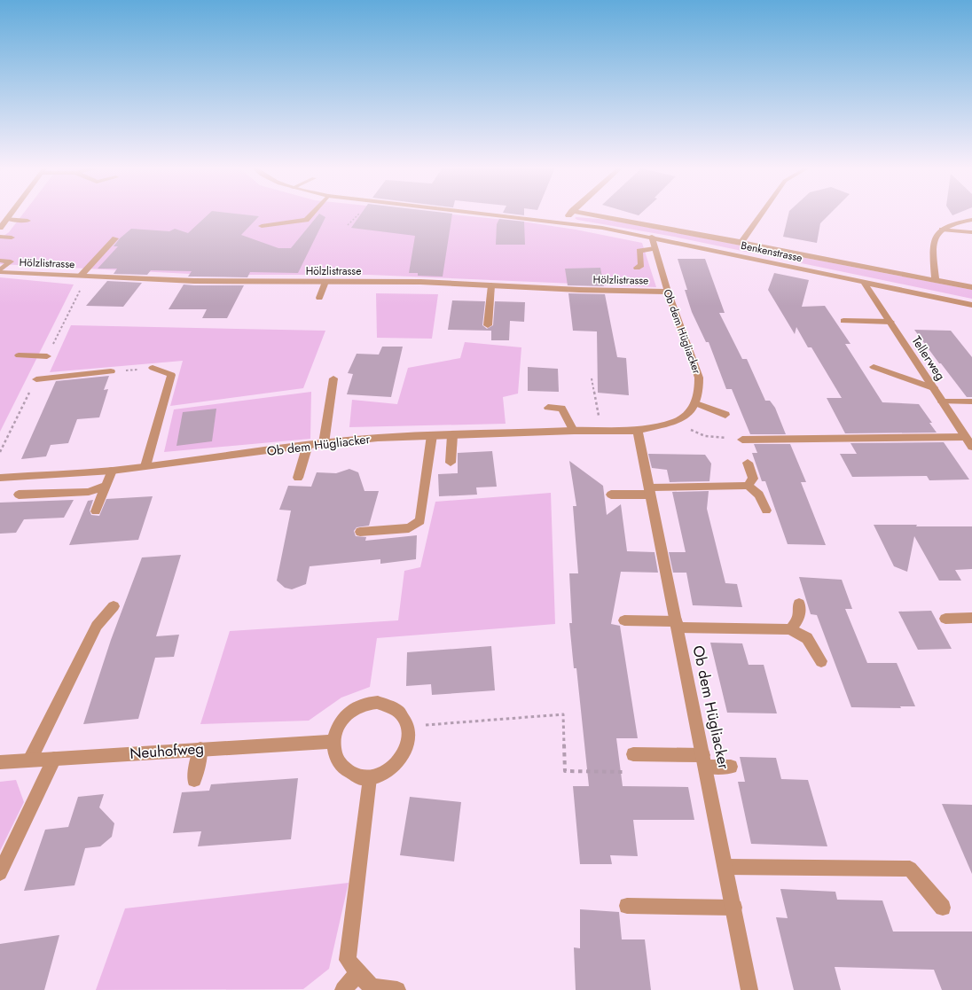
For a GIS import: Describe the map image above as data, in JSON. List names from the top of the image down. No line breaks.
{"streets":{"street":["Benkenstrasse","Hölzlistrasse","Ob dem Hügliacker","Tellerweg","Neuhofweg"]},"crossings":[["Benkenstrasse","Ob dem Hügliacker"],["Benkenstrasse","Tellerweg"],["Hölzlistrasse","Ob dem Hügliacker"]]}
